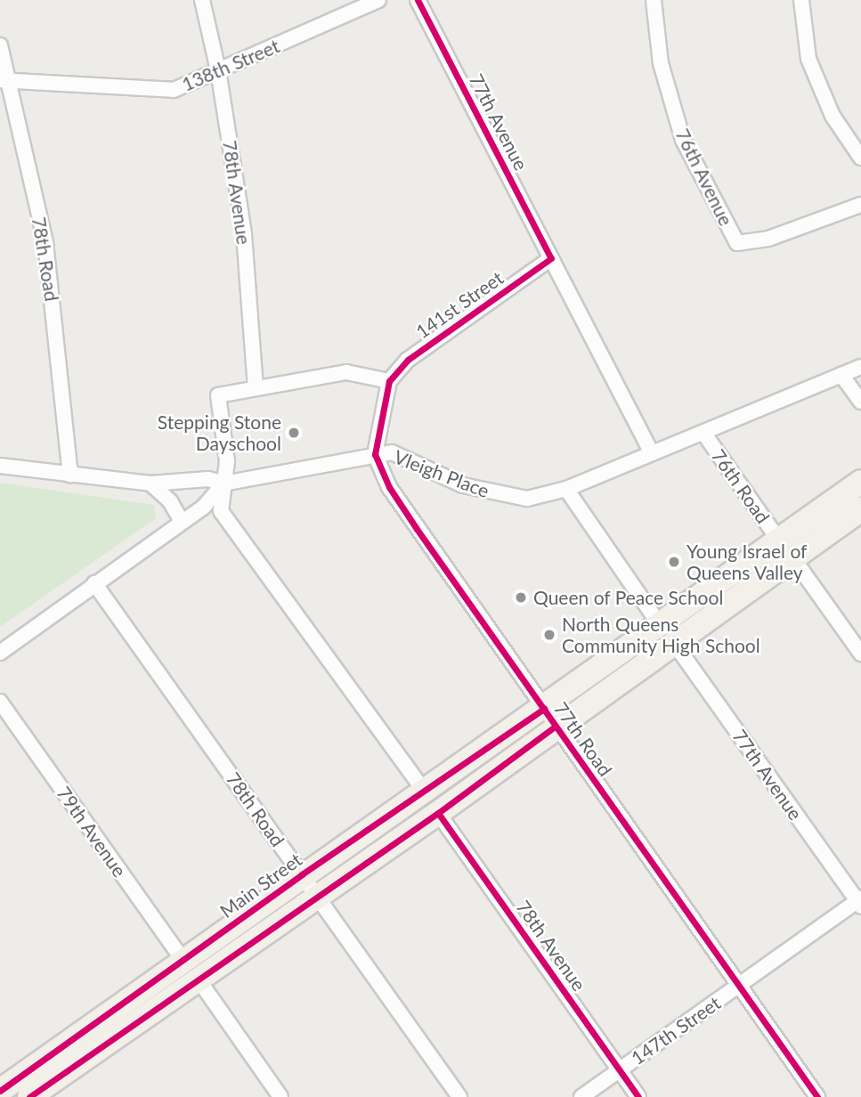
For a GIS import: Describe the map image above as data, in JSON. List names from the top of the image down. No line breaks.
{"streets":{"main road":["Main Street"],"street":["138th Street","77th Avenue","76th Avenue","78th Avenue","78th Road","141st Street","Vleigh Place","76th Road","77th Road","79th Avenue","147th Street"]},"crossings":[["138th Street","78th Avenue"],["138th Street","78th Road"],["77th Avenue","141st Street"],["77th Avenue","Vleigh Place"],["77th Avenue","Main Street"],["77th Avenue","147th Street"],["78th Avenue","Main Street"],["78th Avenue","147th Street"],["78th Road","Vleigh Place"],["78th Road","Main Street"],["Vleigh Place","76th Road"],["Vleigh Place","77th Road"],["76th Road","Main Street"],["77th Road","Main Street"],["77th Road","147th Street"],["79th Avenue","Main Street"]],"places":["Stepping Stone Dayschool","Young Israel of Queens Valley","Queen of Peace School","North Queens Community High School"]}
